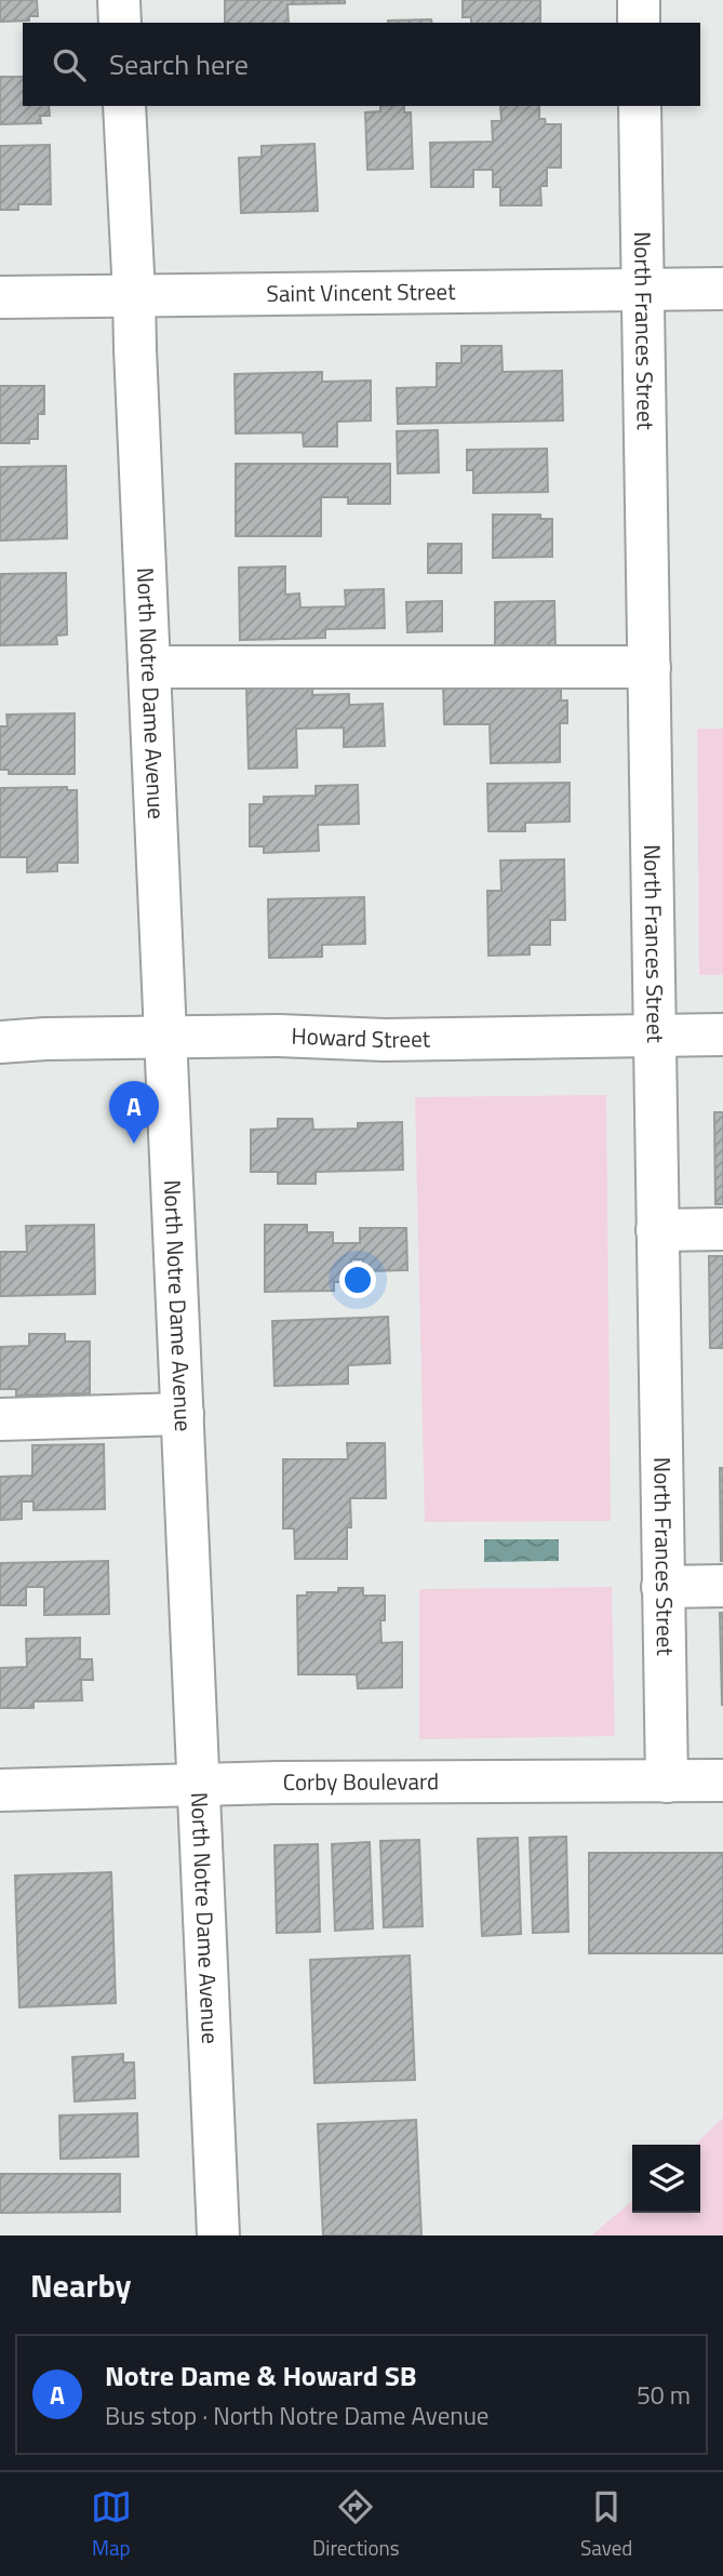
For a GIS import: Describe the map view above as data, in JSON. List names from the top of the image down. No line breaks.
{"streets":{"street":["Saint Vincent Street","North Frances Street","North Notre Dame Avenue","Howard Street","Corby Boulevard"]},"crossings":[["Saint Vincent Street","North Frances Street"],["Saint Vincent Street","North Notre Dame Avenue"],["North Frances Street","Howard Street"],["North Frances Street","Corby Boulevard"],["North Notre Dame Avenue","Howard Street"],["North Notre Dame Avenue","Corby Boulevard"]],"page":{"search":"Search here","pins":"A","heading":"Nearby","list":[{"mark":"A","name":"Notre Dame & Howard SB","note":"Bus stop · North Notre Dame Avenue","value":"50 m"}],"nav":["Map","Directions","Saved"]}}
